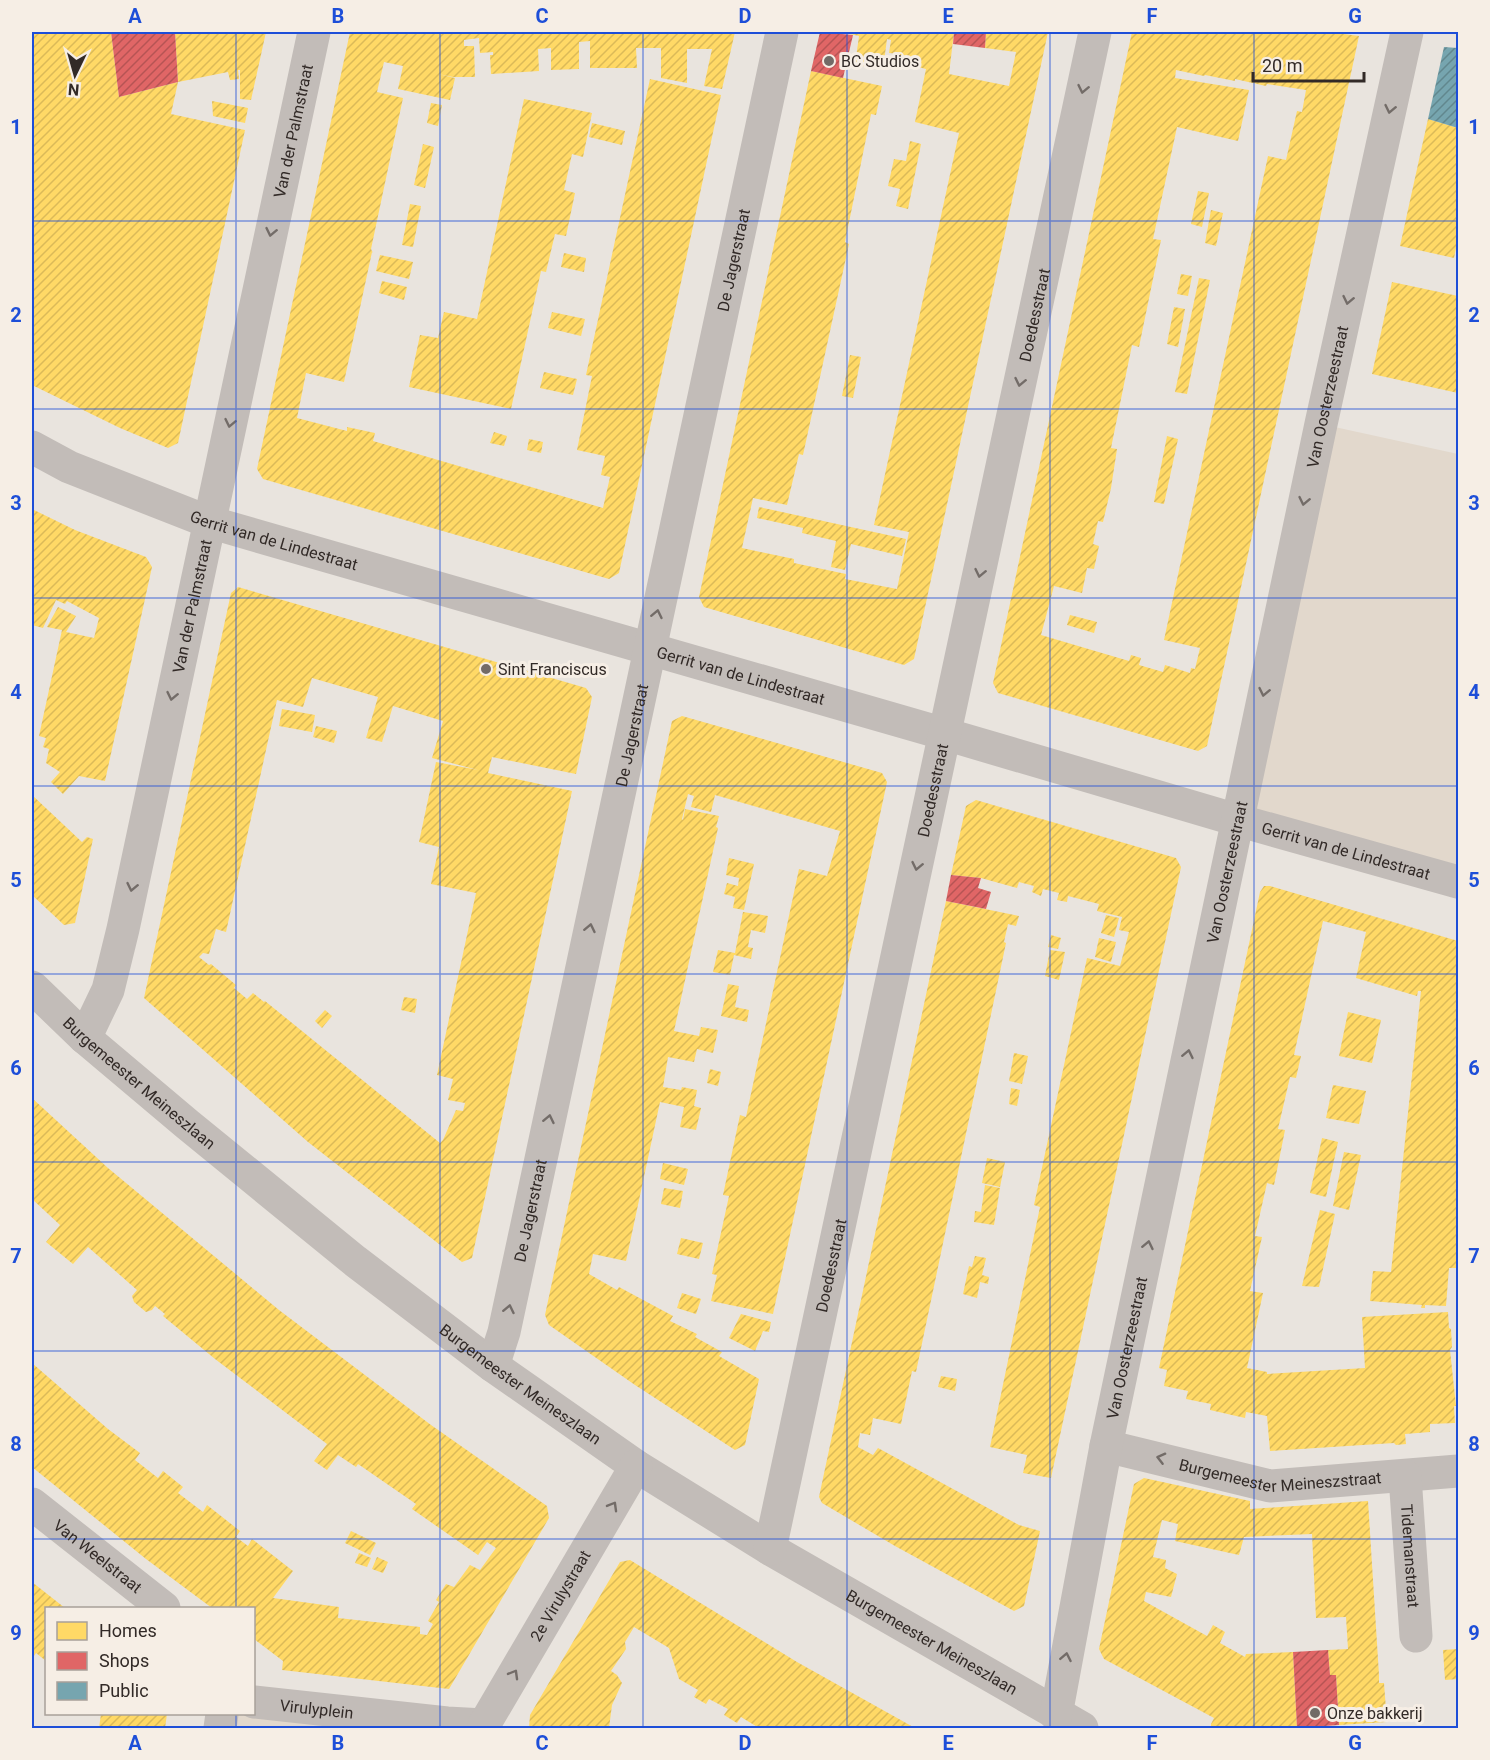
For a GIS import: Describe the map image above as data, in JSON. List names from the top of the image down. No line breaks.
{"streets":{"street":["Van der Palmstraat","De Jagerstraat","Doedesstraat","Van Oosterzeestraat","Gerrit van de Lindestraat","Burgemeester Meineszlaan","Burgemeester Meineszstraat","Tidemanstraat","Van Weelstraat","2e Virulystraat","Virulyplein"]},"crossings":[["Van der Palmstraat","Gerrit van de Lindestraat"],["Van der Palmstraat","Burgemeester Meineszlaan"],["De Jagerstraat","Gerrit van de Lindestraat"],["De Jagerstraat","Burgemeester Meineszlaan"],["Doedesstraat","Gerrit van de Lindestraat"],["Doedesstraat","Burgemeester Meineszlaan"],["Van Oosterzeestraat","Gerrit van de Lindestraat"],["Van Oosterzeestraat","Burgemeester Meineszlaan"],["Van Oosterzeestraat","Burgemeester Meineszstraat"],["Burgemeester Meineszlaan","2e Virulystraat"],["Burgemeester Meineszstraat","Tidemanstraat"],["2e Virulystraat","Virulyplein"]],"one_way":["Van der Palmstraat","De Jagerstraat","Doedesstraat","Burgemeester Meineszstraat","2e Virulystraat"],"places":["BC Studios","Sint Franciscus","Onze bakkerij"],"legend":["Homes","Shops","Public"],"scale_bar":"20 m","north":"bottom","grid":{"columns":["A","B","C","D","E","F","G"],"rows":["1","2","3","4","5","6","7","8","9"]}}
